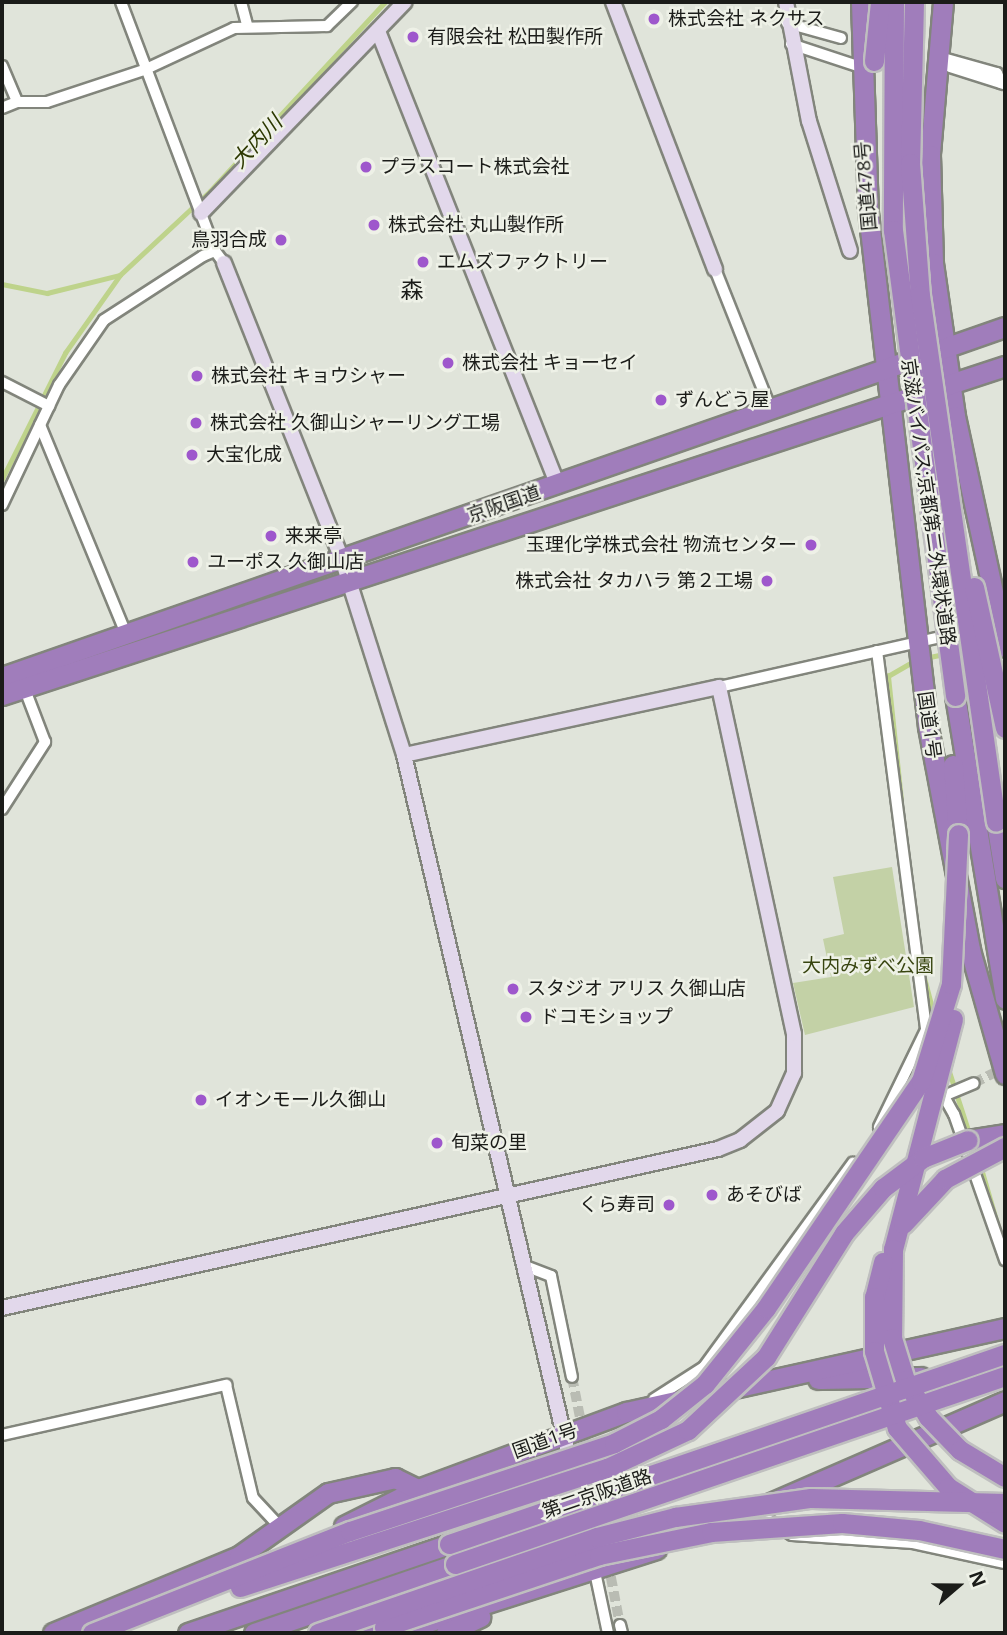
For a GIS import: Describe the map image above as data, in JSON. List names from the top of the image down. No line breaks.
{"streets":{"highway":["国道478号","京滋バイパス;京都第二外環状道路","京阪国道","国道1号","第二京阪道路"]},"crossings":[["国道478号","京阪国道"],["国道478号","国道1号"],["京滋バイパス;京都第二外環状道路","京阪国道"],["京阪国道","国道1号"]],"districts":["森"],"water":["大内川"],"parks":["大内みずべ公園"],"places":["株式会社 ネクサス","有限会社 松田製作所","プラスコート株式会社","株式会社 丸山製作所","鳥羽合成","エムズファクトリー","株式会社 キョーセイ","株式会社 キョウシャー","ずんどう屋","株式会社 久御山シャーリング工場","大宝化成","来来亭","玉理化学株式会社 物流センター","ユーポス 久御山店","株式会社 タカハラ 第２工場","スタジオ アリス 久御山店","ドコモショップ","イオンモール久御山","旬菜の里","あそびば","くら寿司"],"north":"right"}
